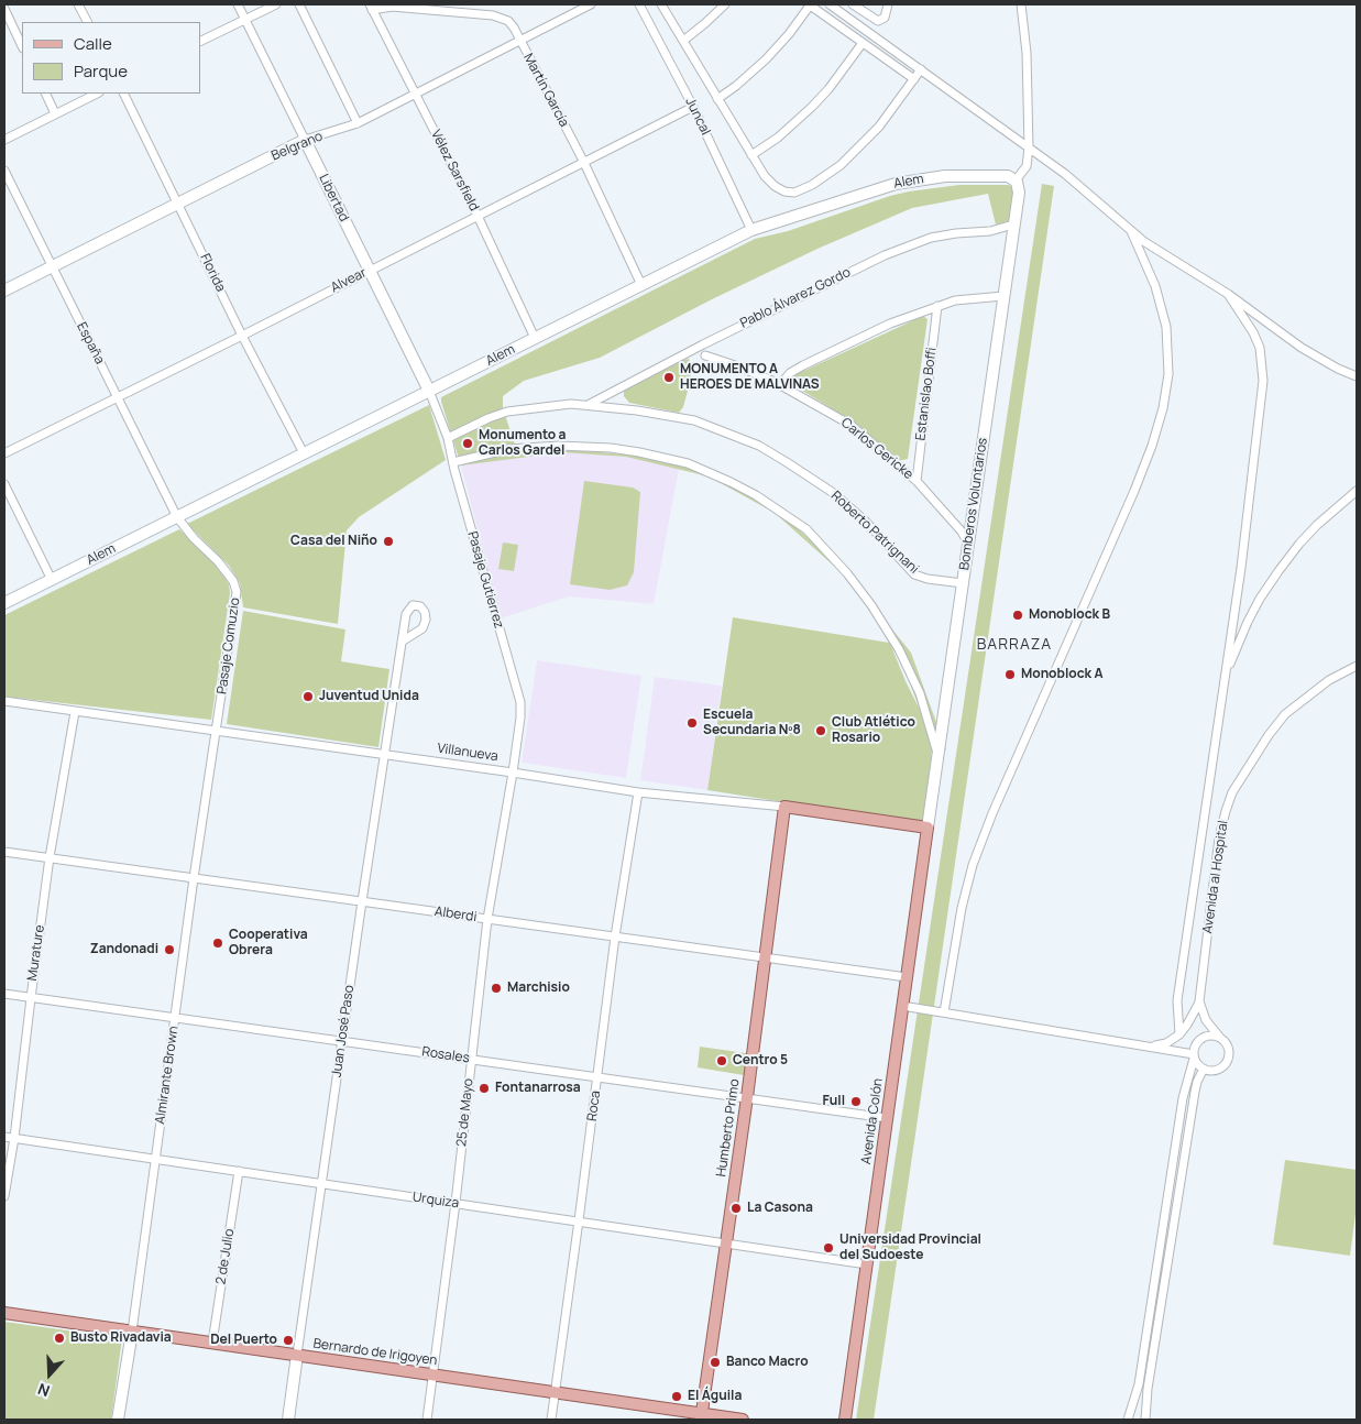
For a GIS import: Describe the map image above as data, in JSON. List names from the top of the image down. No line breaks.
{"streets":{"main road":["Belgrano","Alem","Libertad","Bomberos Voluntarios","Villanueva","Juan José Paso","Almirante Brown","Avenida Colón","Humberto Primo","Bernardo de Irigoyen"],"street":["Martín García","Juncal","Vélez Sarsfield","Florida","Alvear","Pablo Álvarez Gordo","España","Estanislao Boffi","Carlos Gericke","Roberto Patrignani","Pasaje Gutierrez","Pasaje Comuzio","Avenida al Hospital","Alberdi","Murature","Rosales","Roca","25 de Mayo","Urquiza","2 de Julio"]},"crossings":[["Martín García","Belgrano"],["Martín García","Vélez Sarsfield"],["Martín García","Alem"],["Martín García","Alvear"],["Juncal","Alem"],["Juncal","Alvear"],["Belgrano","Vélez Sarsfield"],["Belgrano","Libertad"],["Belgrano","Florida"],["Belgrano","España"],["Vélez Sarsfield","Alem"],["Vélez Sarsfield","Alvear"],["Alem","Libertad"],["Alem","Florida"],["Alem","España"],["Alem","Bomberos Voluntarios"],["Alem","Pasaje Gutierrez"],["Alem","Pasaje Comuzio"],["Libertad","Alvear"],["Libertad","Pasaje Gutierrez"],["Florida","Alvear"],["Alvear","España"],["Pablo Álvarez Gordo","Bomberos Voluntarios"],["Pablo Álvarez Gordo","Roberto Patrignani"],["España","Pasaje Comuzio"],["Estanislao Boffi","Carlos Gericke"],["Carlos Gericke","Bomberos Voluntarios"],["Bomberos Voluntarios","Roberto Patrignani"],["Bomberos Voluntarios","Villanueva"],["Bomberos Voluntarios","Avenida Colón"],["Roberto Patrignani","Pasaje Gutierrez"],["Pasaje Gutierrez","Villanueva"],["Pasaje Gutierrez","25 de Mayo"],["Pasaje Comuzio","Villanueva"],["Pasaje Comuzio","Almirante Brown"],["Villanueva","Murature"],["Villanueva","Juan José Paso"],["Villanueva","Almirante Brown"],["Villanueva","Roca"],["Villanueva","25 de Mayo"],["Villanueva","Avenida Colón"],["Villanueva","Humberto Primo"],["Alberdi","Murature"],["Alberdi","Juan José Paso"],["Alberdi","Almirante Brown"],["Alberdi","Roca"],["Alberdi","25 de Mayo"],["Alberdi","Avenida Colón"],["Alberdi","Humberto Primo"],["Murature","Rosales"],["Murature","Urquiza"],["Juan José Paso","Rosales"],["Juan José Paso","Urquiza"],["Juan José Paso","Bernardo de Irigoyen"],["Rosales","Almirante Brown"],["Rosales","Roca"],["Rosales","25 de Mayo"],["Rosales","Avenida Colón"],["Rosales","Humberto Primo"],["Almirante Brown","Urquiza"],["Almirante Brown","Bernardo de Irigoyen"],["Roca","Urquiza"],["Roca","Bernardo de Irigoyen"],["25 de Mayo","Urquiza"],["25 de Mayo","Bernardo de Irigoyen"],["Avenida Colón","Urquiza"],["Humberto Primo","Urquiza"],["Humberto Primo","Bernardo de Irigoyen"],["Urquiza","2 de Julio"],["2 de Julio","Bernardo de Irigoyen"]],"districts":["BARRAZA"],"places":["MONUMENTO A HEROES DE MALVINAS","Monumento a Carlos Gardel","Casa del Niño","Monoblock B","Monoblock A","Juventud Unida","Escuela Secundaria Nº8","Club Atlético Rosario","Cooperativa Obrera","Zandonadi","Marchisio","Centro 5","Fontanarrosa","Full","La Casona","Universidad Provincial del Sudoeste","Busto Rivadavia","Del Puerto","Banco Macro","El Águila"],"legend":["Calle","Parque"],"north":"bottom"}
